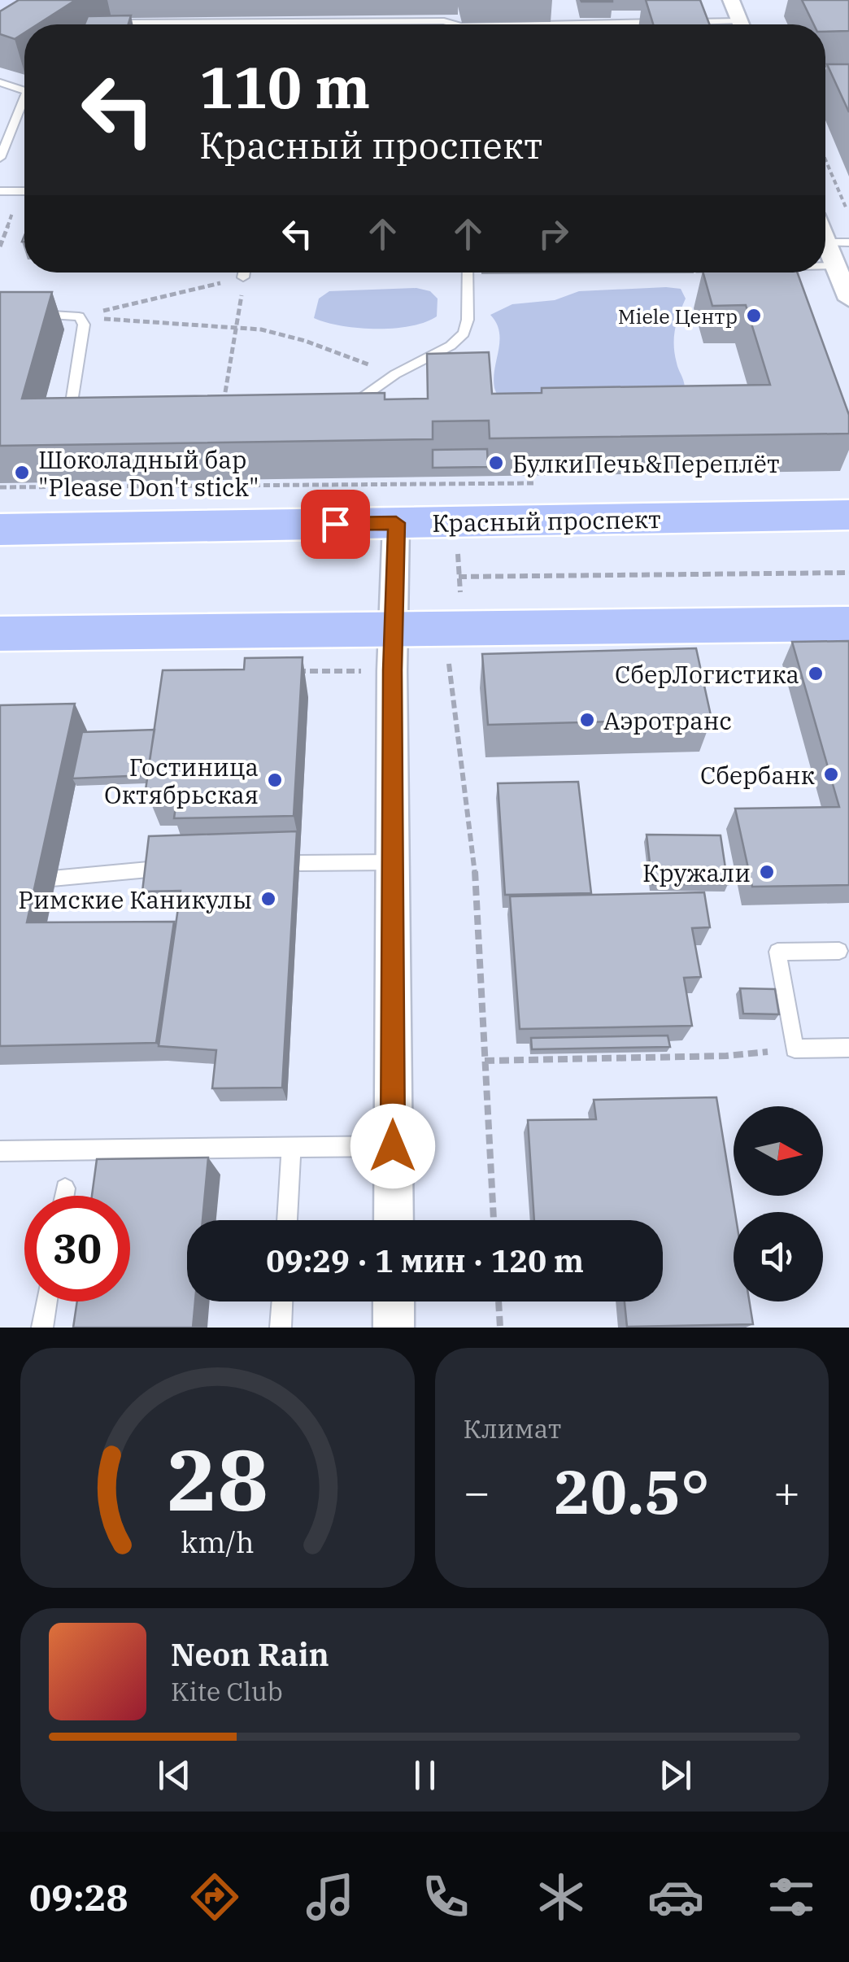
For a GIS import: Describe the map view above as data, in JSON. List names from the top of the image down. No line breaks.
{"streets":{"main road":["Красный проспект"]},"places":["Miele Центр","БулкиПечь&Переплёт","Шоколадный бар \"Please Don't stick\"","СберЛогистика","Аэротранс","Сбербанк","Гостиница Октябрьская","Кружали","Римские Каникулы"],"north":"right","page":{"turn":["110 m","Красный проспект"],"limit":"30","trip":"09:29 · 1 мин · 120 m","tile":"Климат","heat":["−","20.5°","+"],"song":["Neon Rain","Kite Club"],"tabs":"09:28","gauge":["28","km/h"]}}
